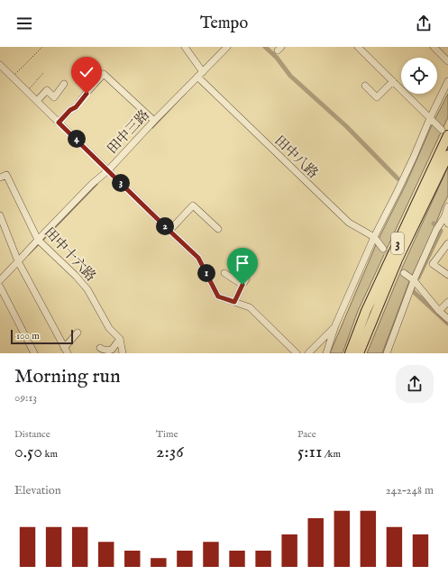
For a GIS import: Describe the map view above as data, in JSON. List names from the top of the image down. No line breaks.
{"streets":{"highway":["3"],"street":["田中三路","田中八路","田中十六路"]},"crossings":[["田中三路","田中八路"],["田中三路","田中十六路"]],"scale_bar":"100 m","page":{"header":"Tempo","pins":["4","3","2","1"],"scale":"100 m","heading":["Morning run","09:13"],"stats":[["Distance","0.50 km"],["Time","2:36"],["Pace","5:11 /km"]],"chart":["Elevation","242–248 m"]}}
